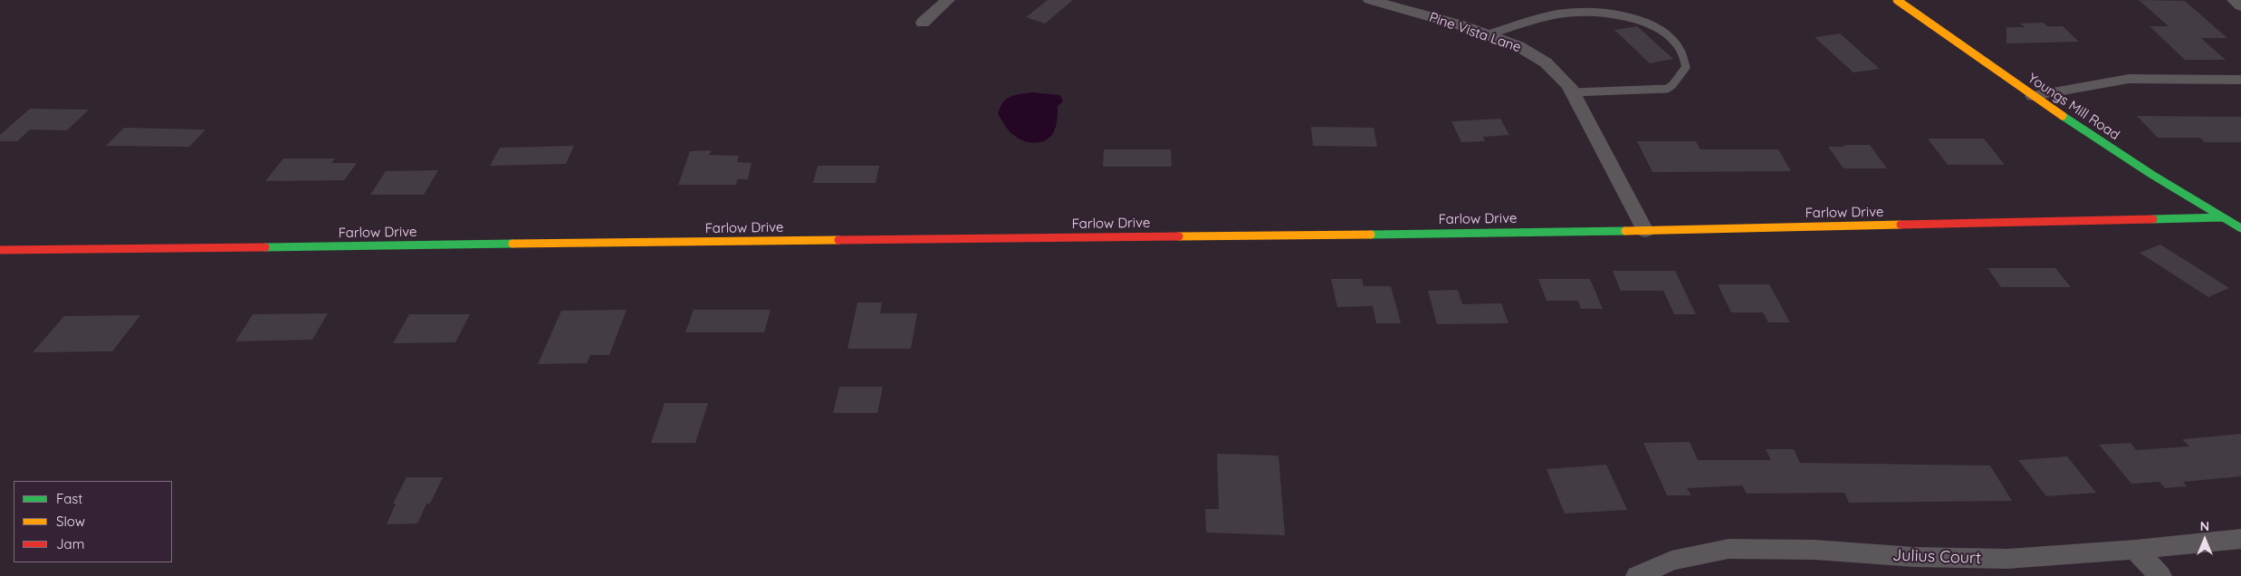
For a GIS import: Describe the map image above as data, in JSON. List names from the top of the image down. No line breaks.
{"streets":{"street":["Pine Vista Lane","Youngs Mill Road","Farlow Drive","Julius Court"]},"crossings":[["Pine Vista Lane","Farlow Drive"],["Youngs Mill Road","Farlow Drive"]],"legend":["Fast","Slow","Jam"],"north":"top"}
